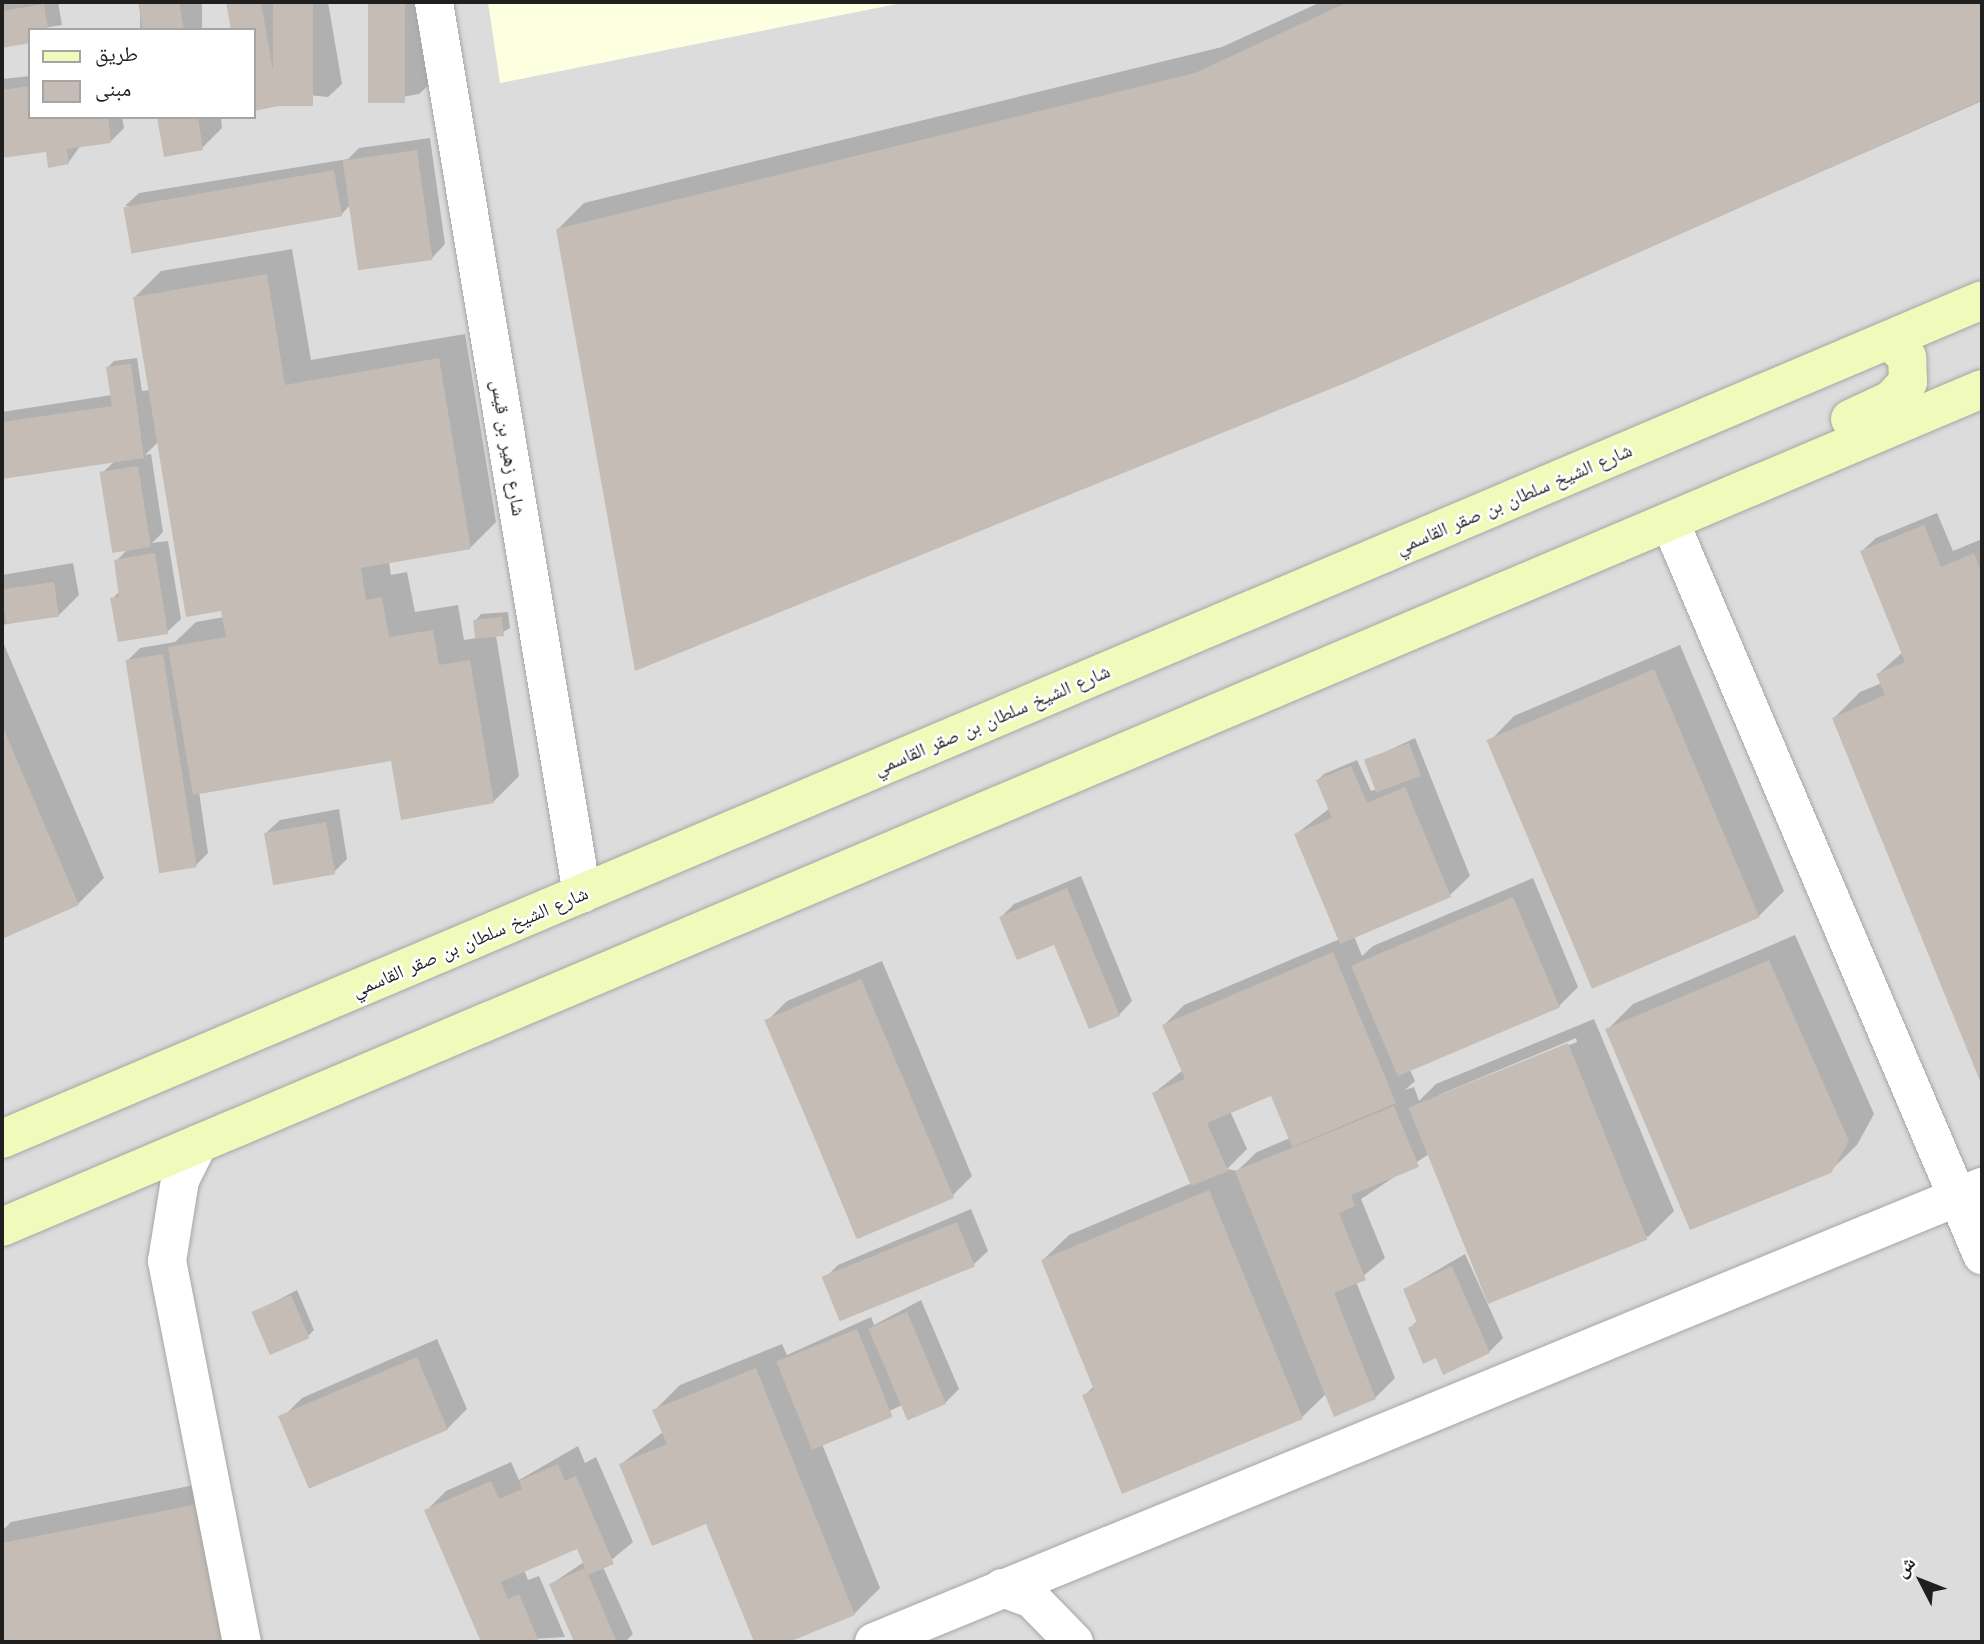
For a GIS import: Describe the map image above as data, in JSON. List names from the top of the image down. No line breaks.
{"streets":{"main road":["شارع الشيخ سلطان بن صقر القاسمي"],"street":["شارع زهير بن قيس"]},"crossings":[["شارع زهير بن قيس","شارع الشيخ سلطان بن صقر القاسمي"]],"legend":["طريق","مبنى"],"north":"top left"}
